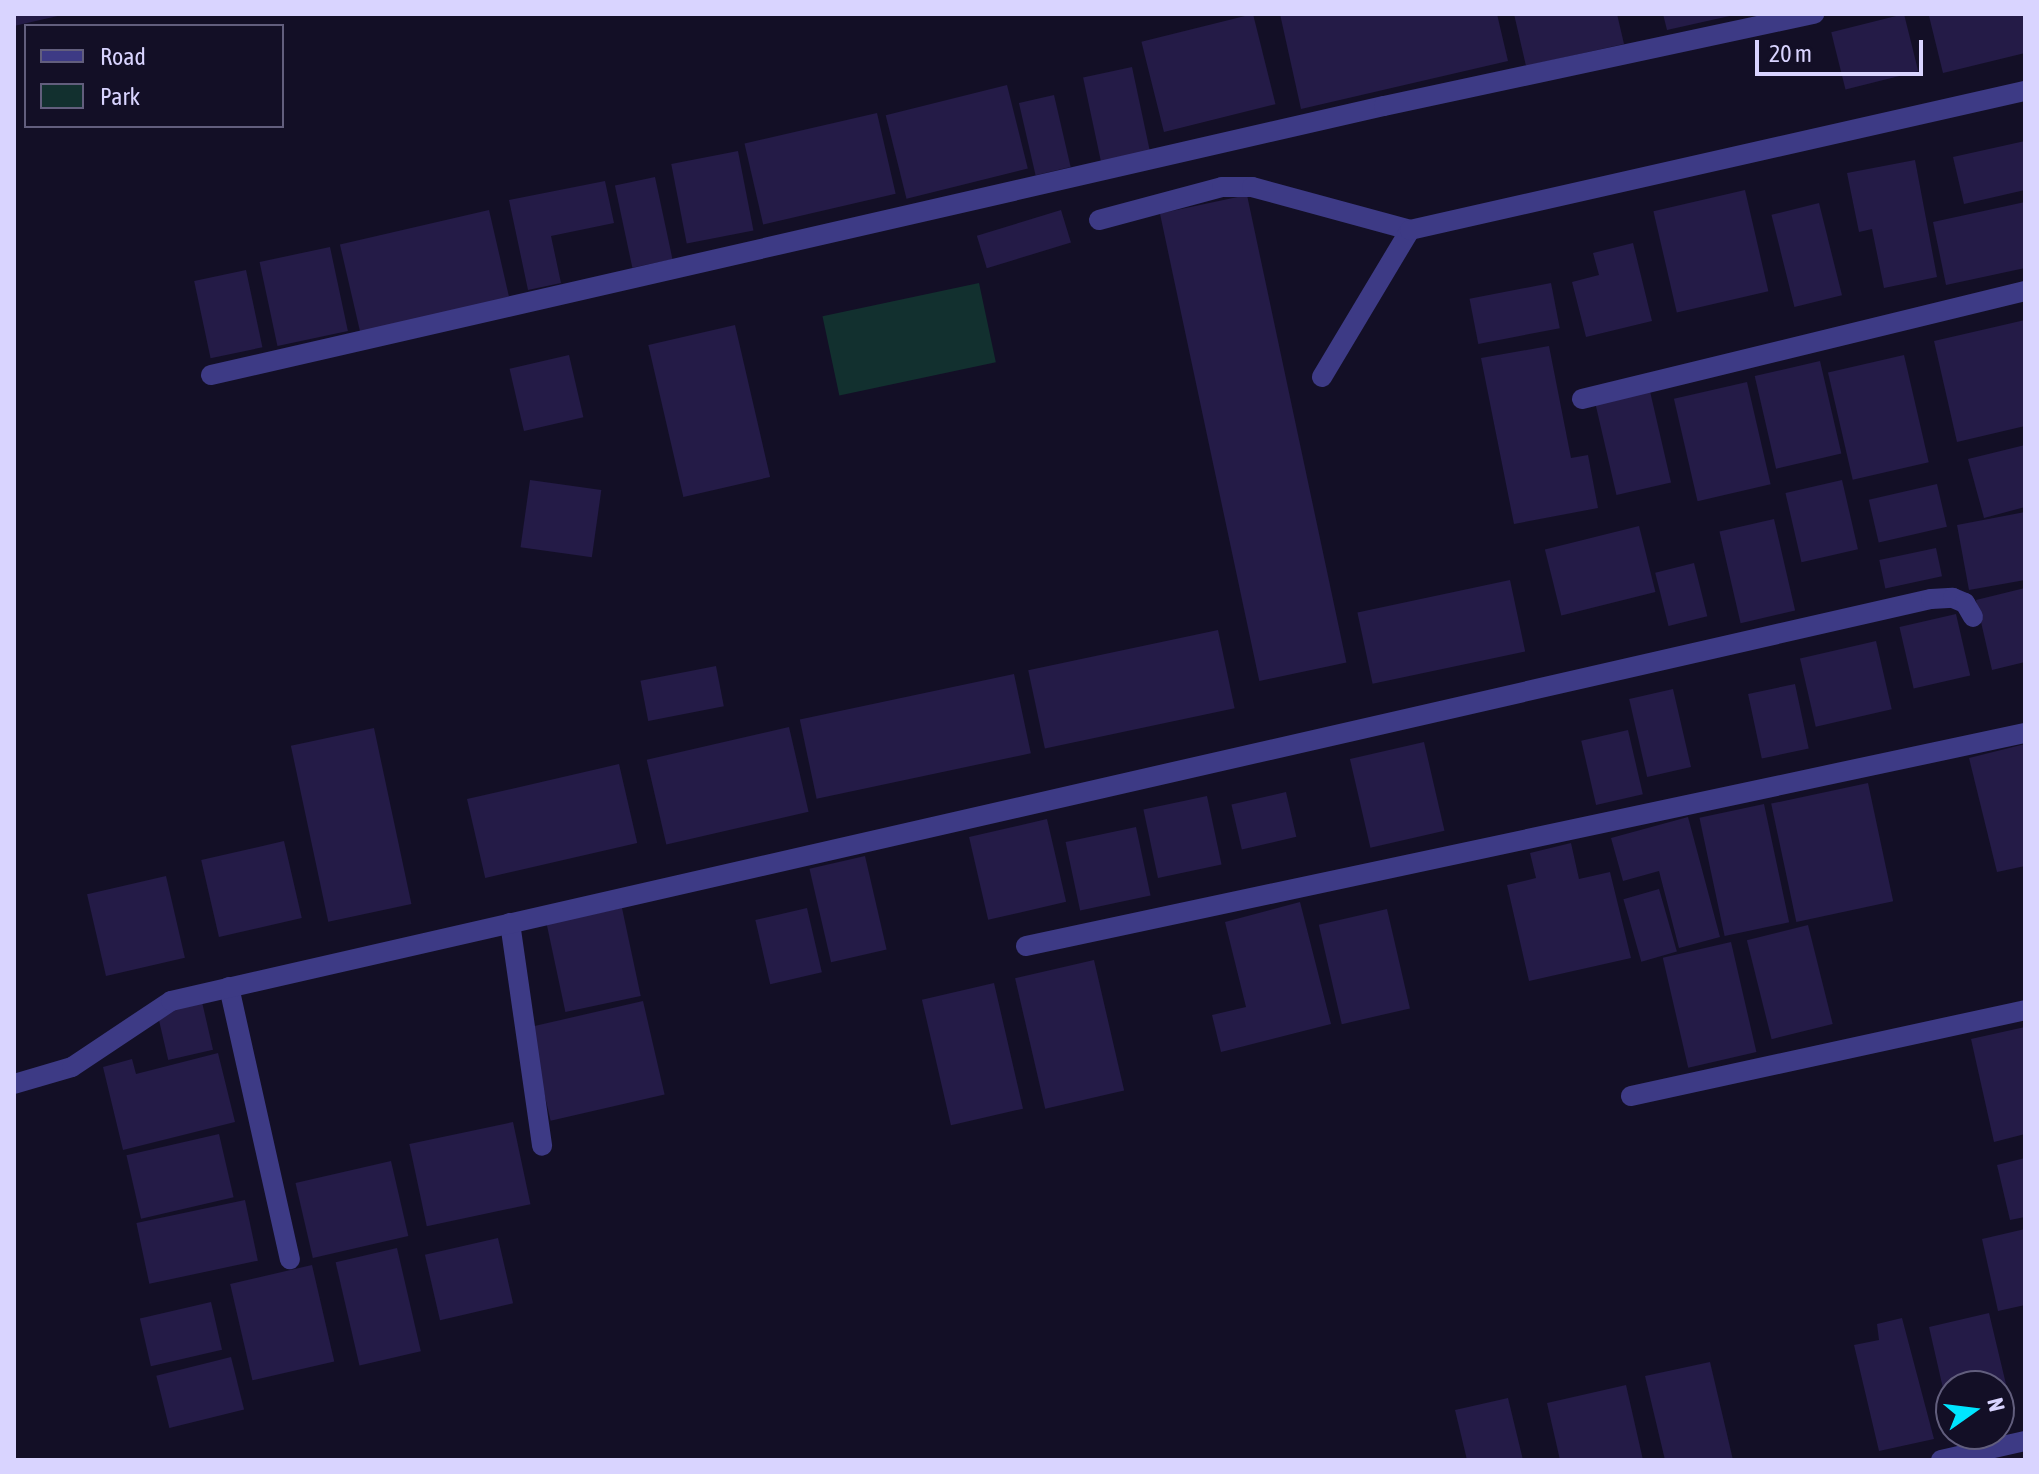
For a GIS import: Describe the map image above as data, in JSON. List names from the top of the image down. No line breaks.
{"legend":["Road","Park"],"scale_bar":"20 m","north":"right"}
